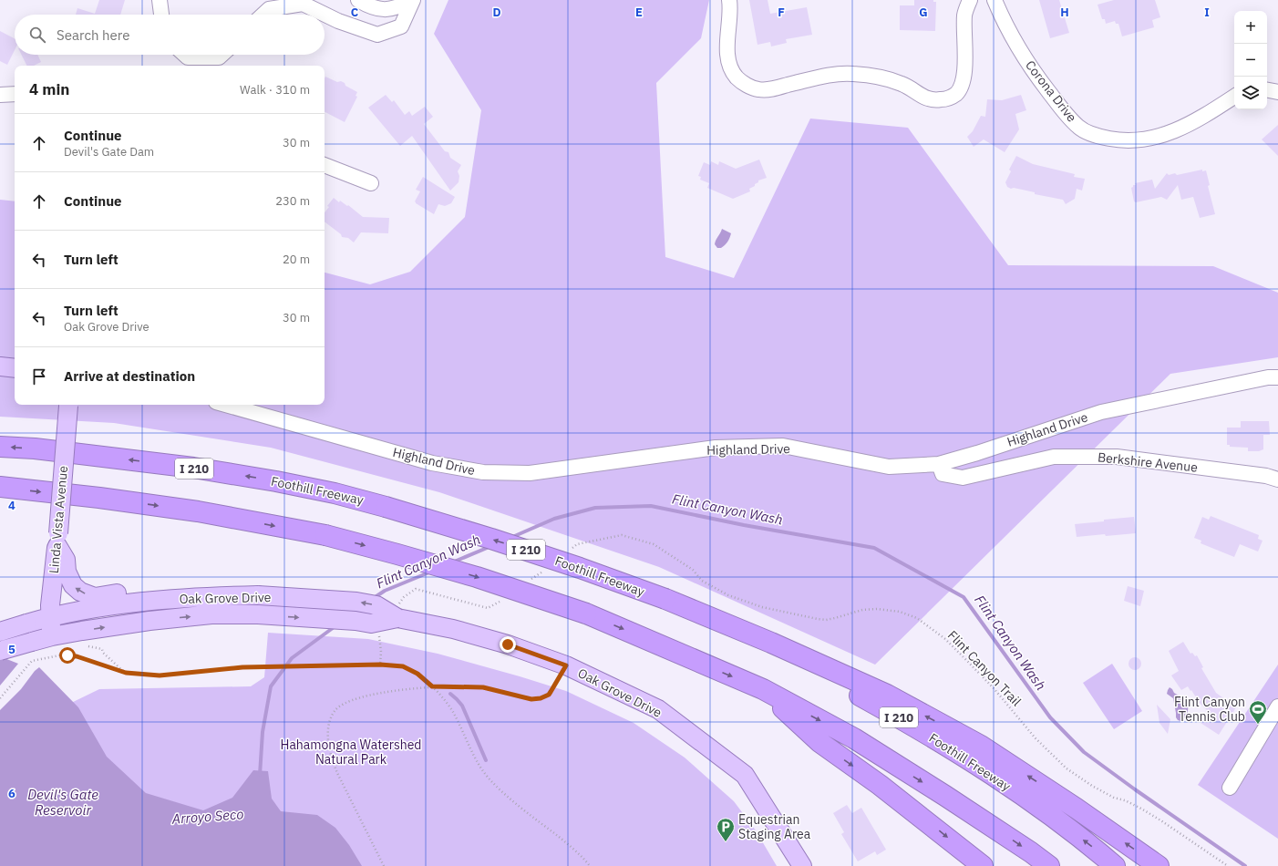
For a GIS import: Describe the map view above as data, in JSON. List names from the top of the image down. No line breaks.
{"streets":{"highway":["I 210","Foothill Freeway"],"main road":["Linda Vista Avenue","Oak Grove Drive"],"street":["Corona Drive","Highland Drive","Berkshire Avenue"],"path":["Flint Canyon Trail"]},"crossings":[["Highland Drive","Berkshire Avenue"],["Linda Vista Avenue","Oak Grove Drive"]],"water":["Flint Canyon Wash","Devil's Gate Reservoir","Arroyo Seco"],"parks":["Hahamongna Watershed Natural Park"],"places":{"sports":["Flint Canyon Tennis Club"],"parking":["Equestrian Staging Area"]},"page":{"map_buttons":["+","−"],"search":"Search here","heading":["4 min","Walk · 310 m"],"list":[["Continue","Devil's Gate Dam","30 m"],["Continue","230 m"],["Turn left","20 m"],["Turn left","Oak Grove Drive","30 m"],"Arrive at destination"]},"grid":{"columns":["C","D","E","F","G","H","I"],"rows":["4","5","6"]}}
